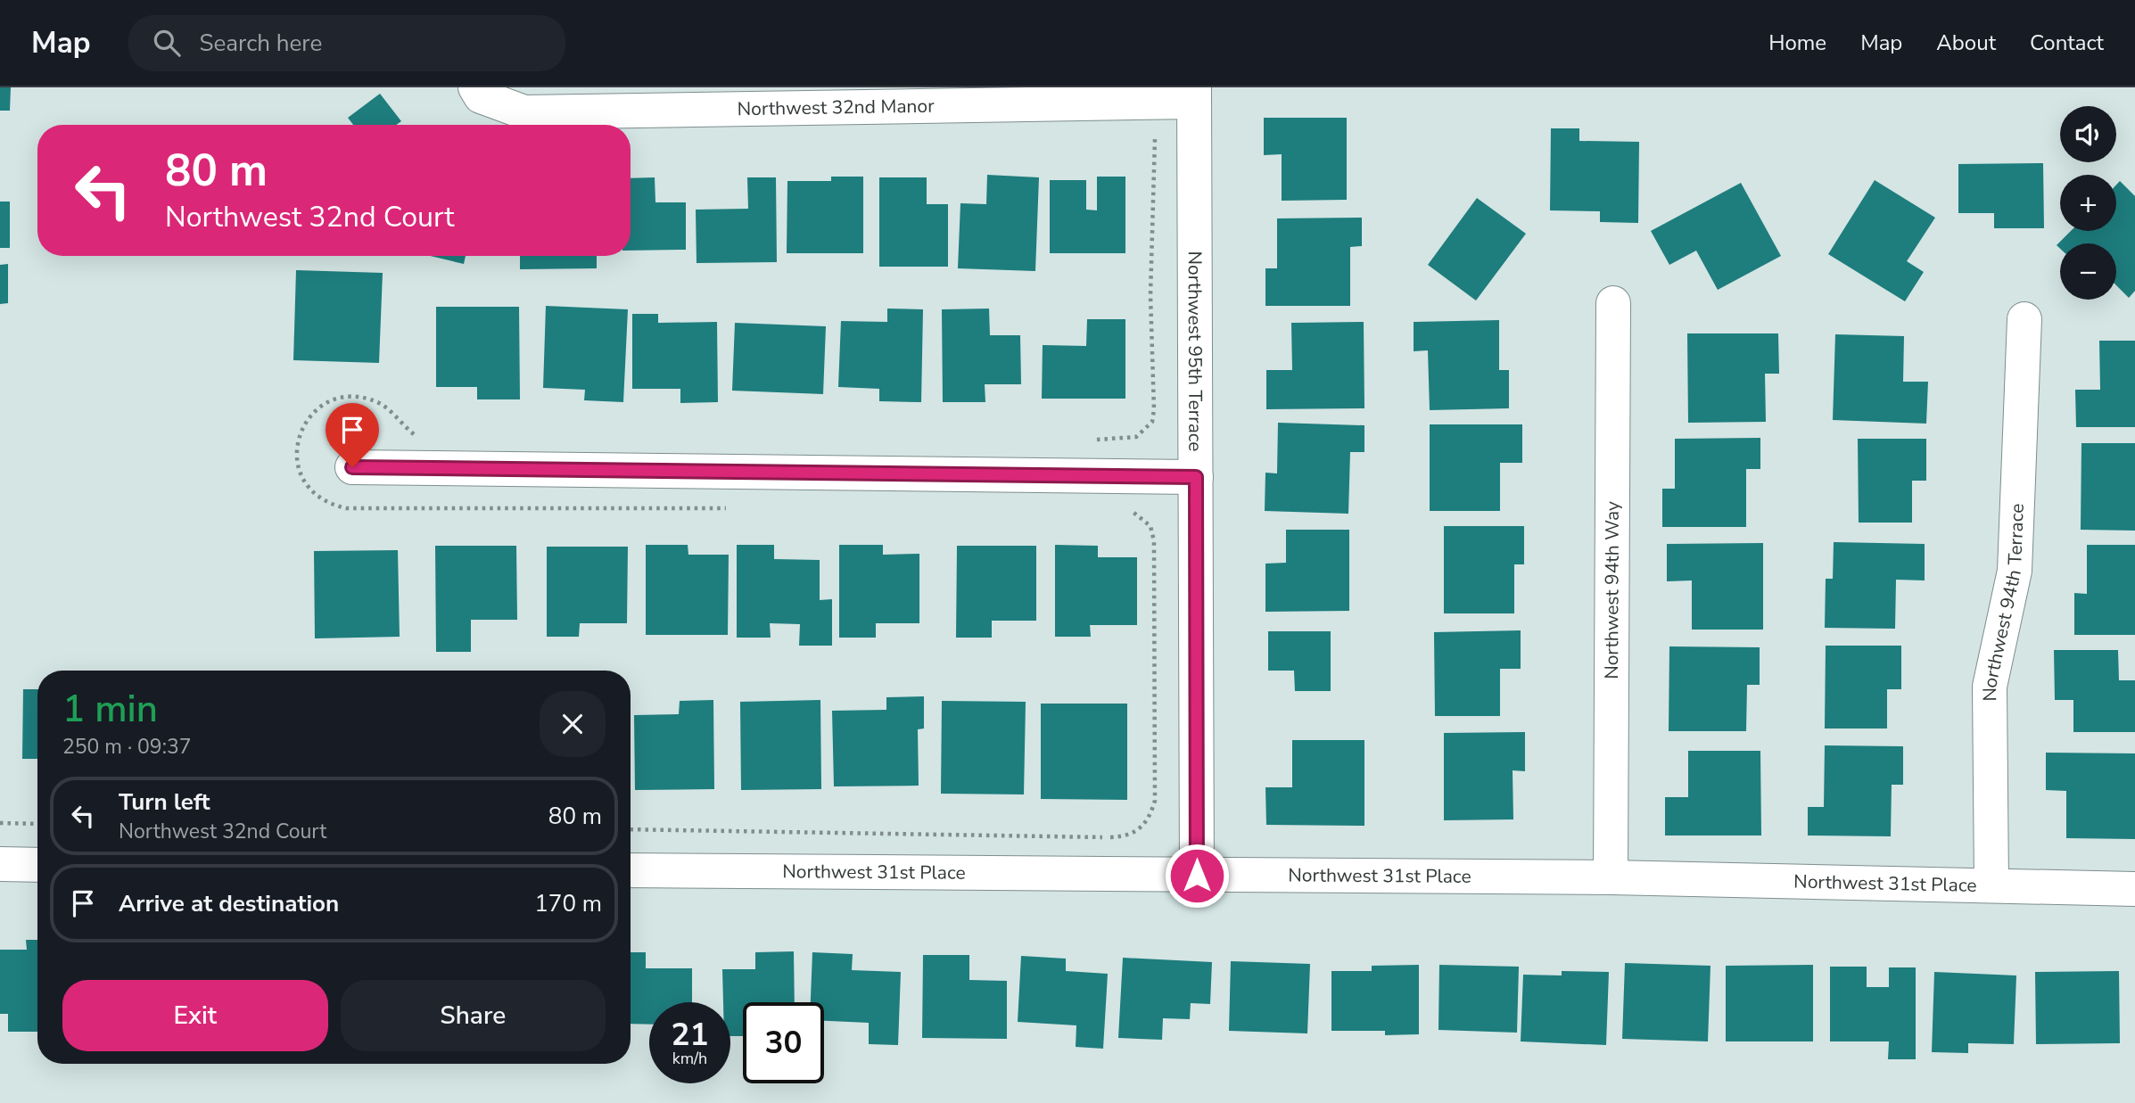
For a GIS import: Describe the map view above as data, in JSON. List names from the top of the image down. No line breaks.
{"streets":{"street":["Northwest 32nd Manor","Northwest 95th Terrace","Northwest 94th Way","Northwest 94th Terrace","Northwest 31st Place"]},"crossings":[["Northwest 32nd Manor","Northwest 95th Terrace"],["Northwest 95th Terrace","Northwest 31st Place"],["Northwest 94th Way","Northwest 31st Place"],["Northwest 94th Terrace","Northwest 31st Place"]],"page":{"header":"Map","search":"Search here","nav":["Home","Map","About","Contact"],"map_buttons":["+","−"],"turn":["80 m","Northwest 32nd Court"],"heading":["1 min","250 m · 09:37"],"list":[{"name":"Turn left","note":"Northwest 32nd Court","value":"80 m"},{"name":"Arrive at destination","value":"170 m"}],"buttons":["Exit","Share"],"speed":"21 km/h","limit":"30"}}
